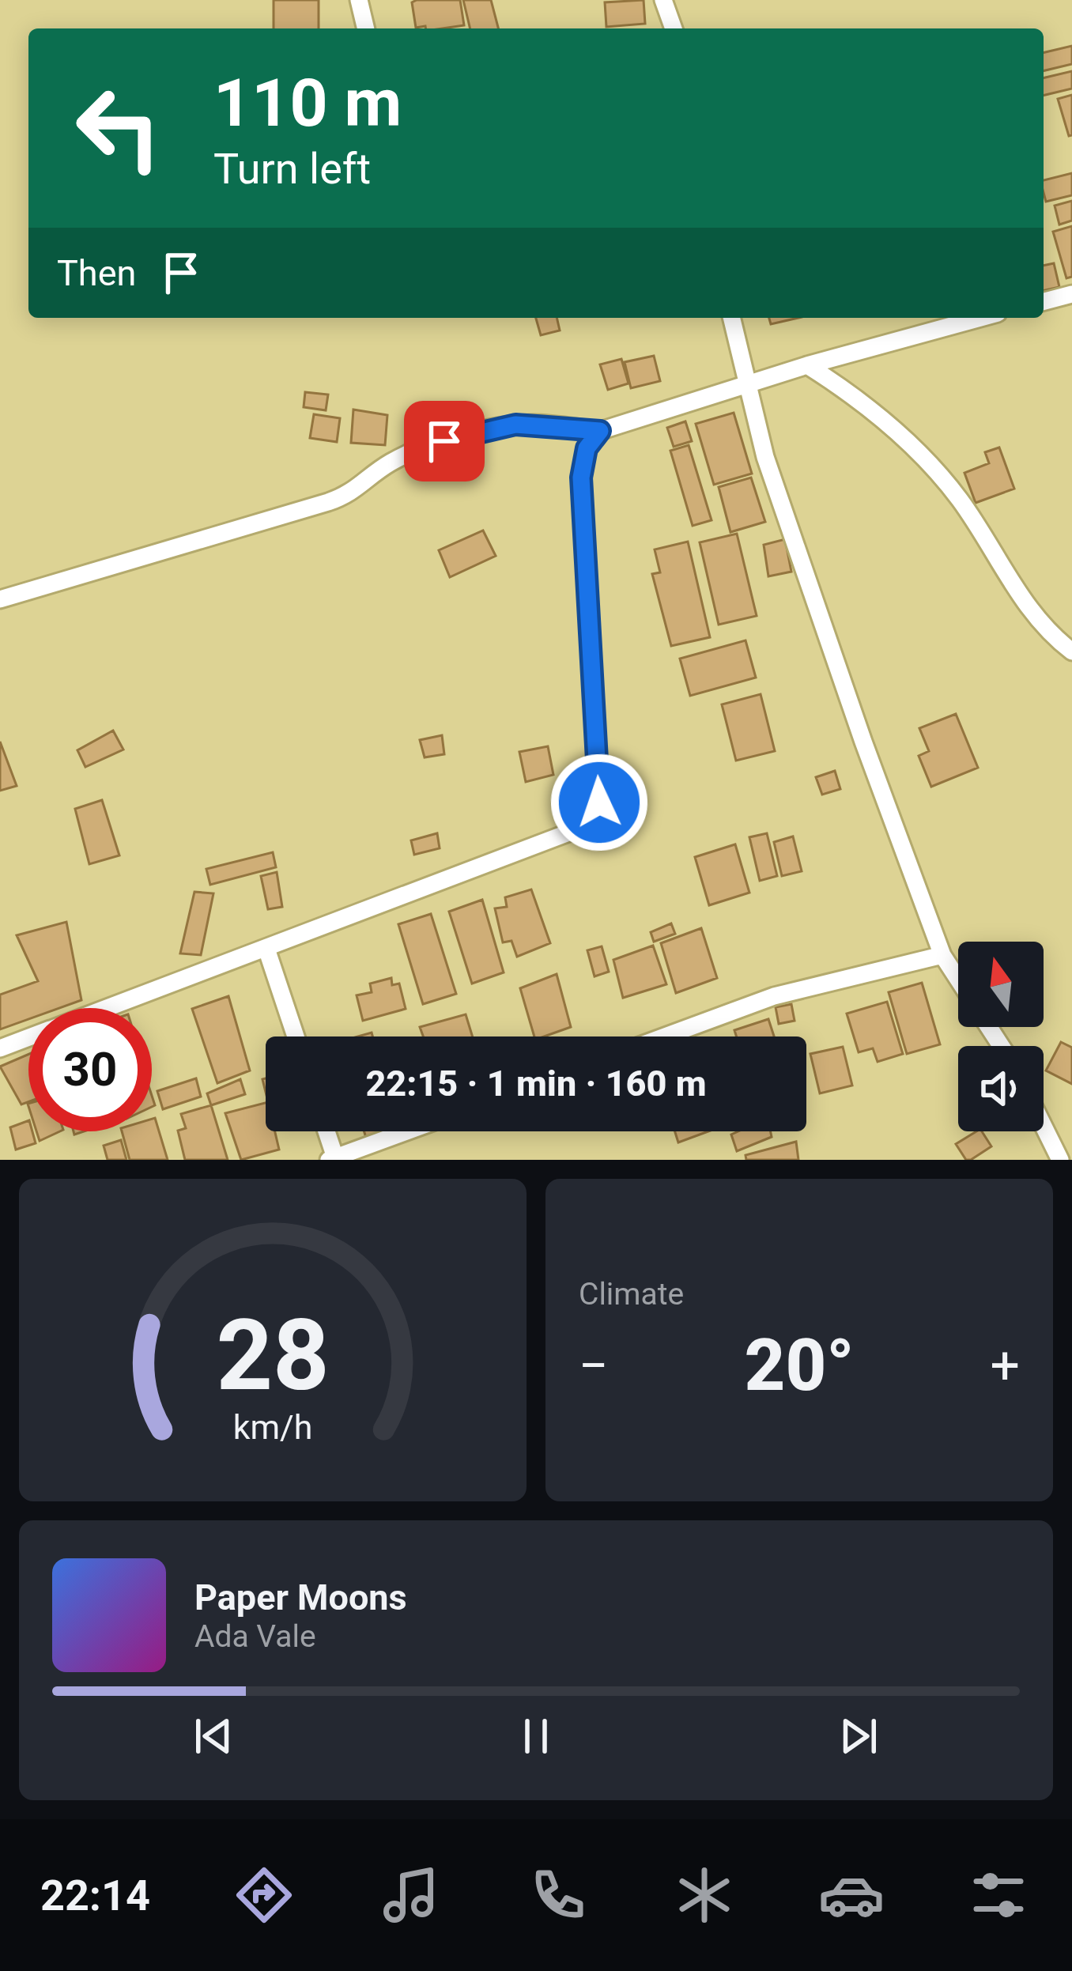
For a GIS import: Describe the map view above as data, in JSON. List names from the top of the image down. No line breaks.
{"north":"top","page":{"turn":["110 m","Turn left"],"then":"Then","limit":"30","trip":"22:15 · 1 min · 160 m","tile":"Climate","heat":["−","20°","+"],"song":["Paper Moons","Ada Vale"],"tabs":"22:14","gauge":["28","km/h"]}}
